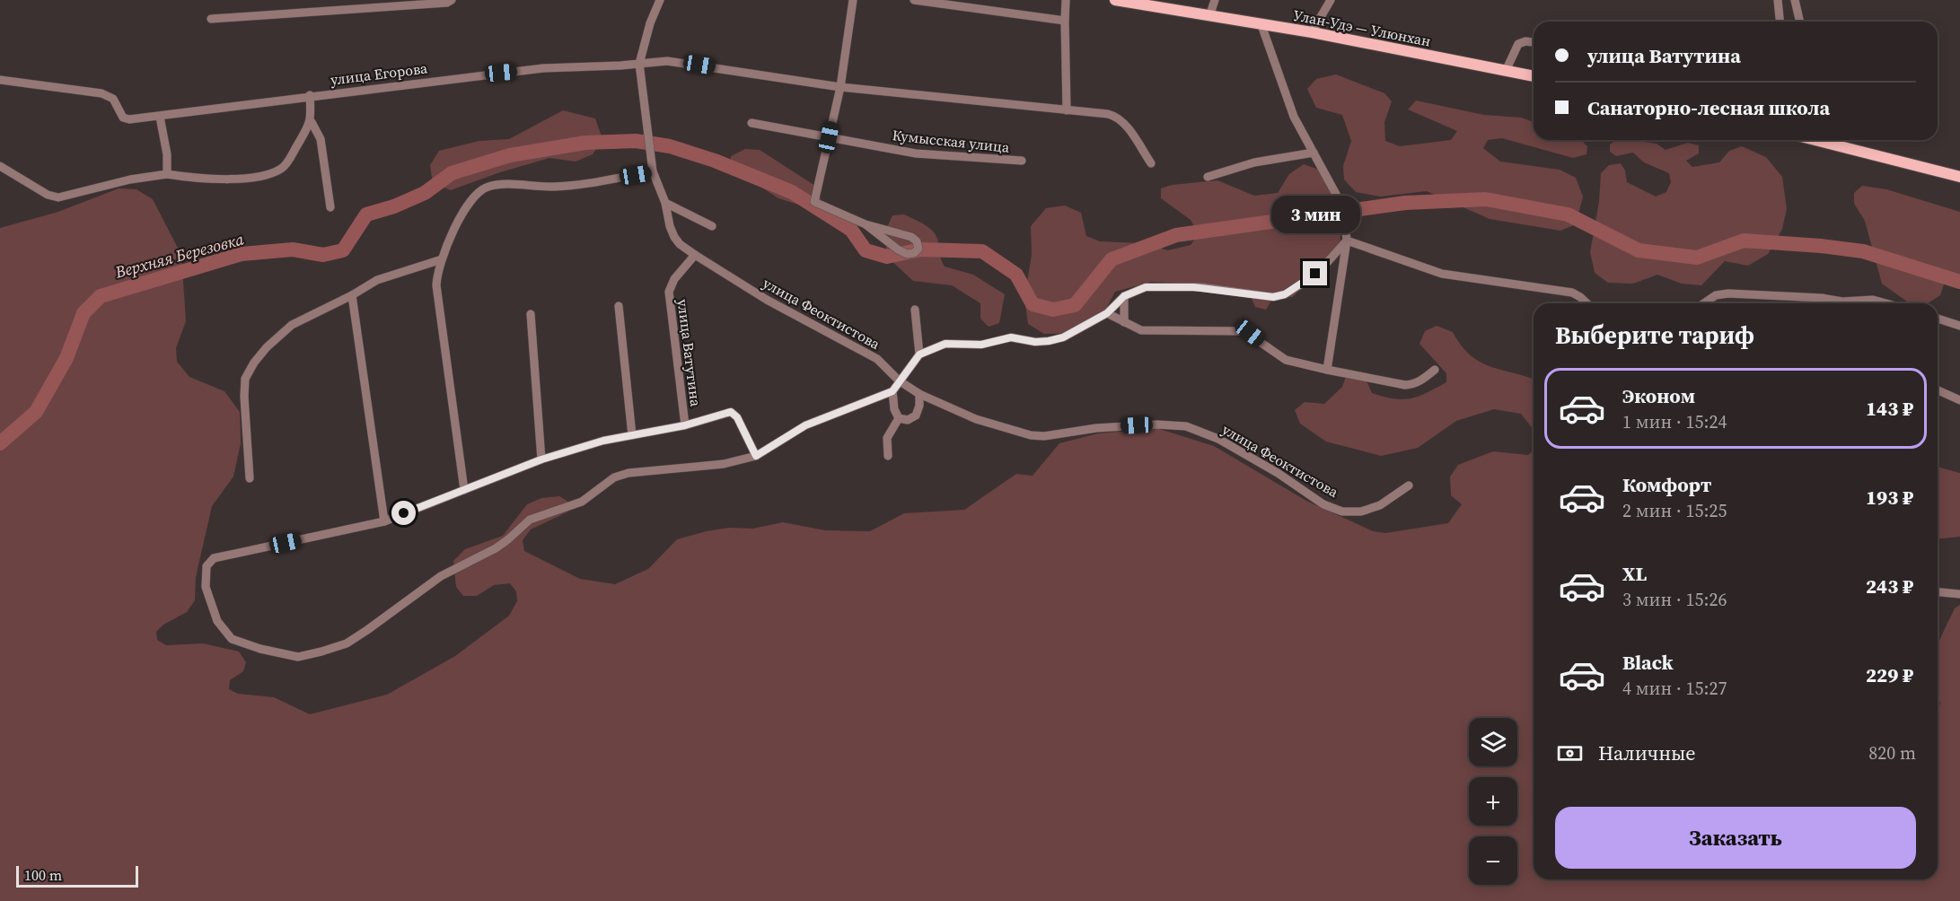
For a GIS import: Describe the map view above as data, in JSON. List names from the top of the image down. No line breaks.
{"streets":{"main road":["Улан-Удэ — Улюнхан"],"street":["улица Егорова","Кумысская улица","улица Феоктистова","улица Ватутина"]},"crossings":[["улица Егорова","улица Феоктистова"],["улица Феоктистова","улица Ватутина"]],"water":["Верхняя Березовка"],"scale_bar":"100 m","page":{"banner":["улица Ватутина","Санаторно-лесная школа"],"bubble":"3 мин","heading":"Выберите тариф","list":[{"name":"Эконом","note":"1 мин · 15:24","value":"143 ₽"},{"name":"Комфорт","note":"2 мин · 15:25","value":"193 ₽"},{"name":"XL","note":"3 мин · 15:26","value":"243 ₽"},{"name":"Black","note":"4 мин · 15:27","value":"229 ₽"}],"map_buttons":["+","−"],"pay":["Наличные","820 m"],"buttons":"Заказать","scale":"100 m"}}
